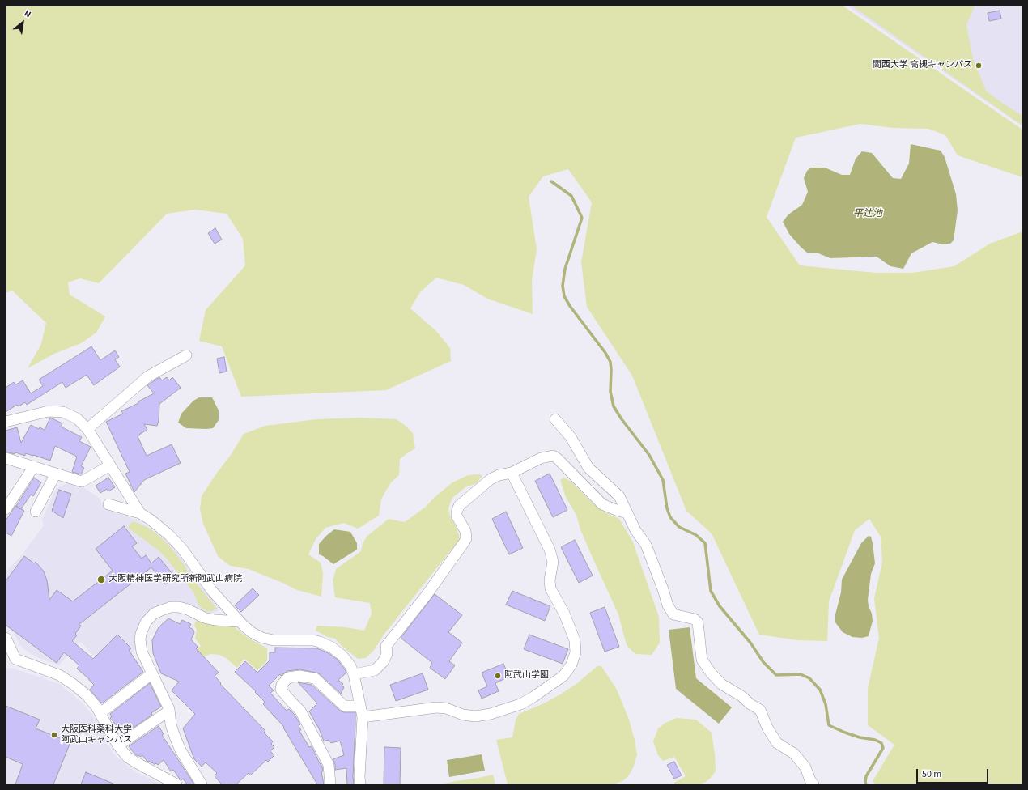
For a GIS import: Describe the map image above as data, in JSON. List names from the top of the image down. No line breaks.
{"water":["平辻池"],"places":["関西大学 高槻キャンパス","大阪精神医学研究所新阿武山病院","阿武山学園","大阪医科薬科大学 阿武山キャンパス"],"scale_bar":"50 m","north":"top right"}
